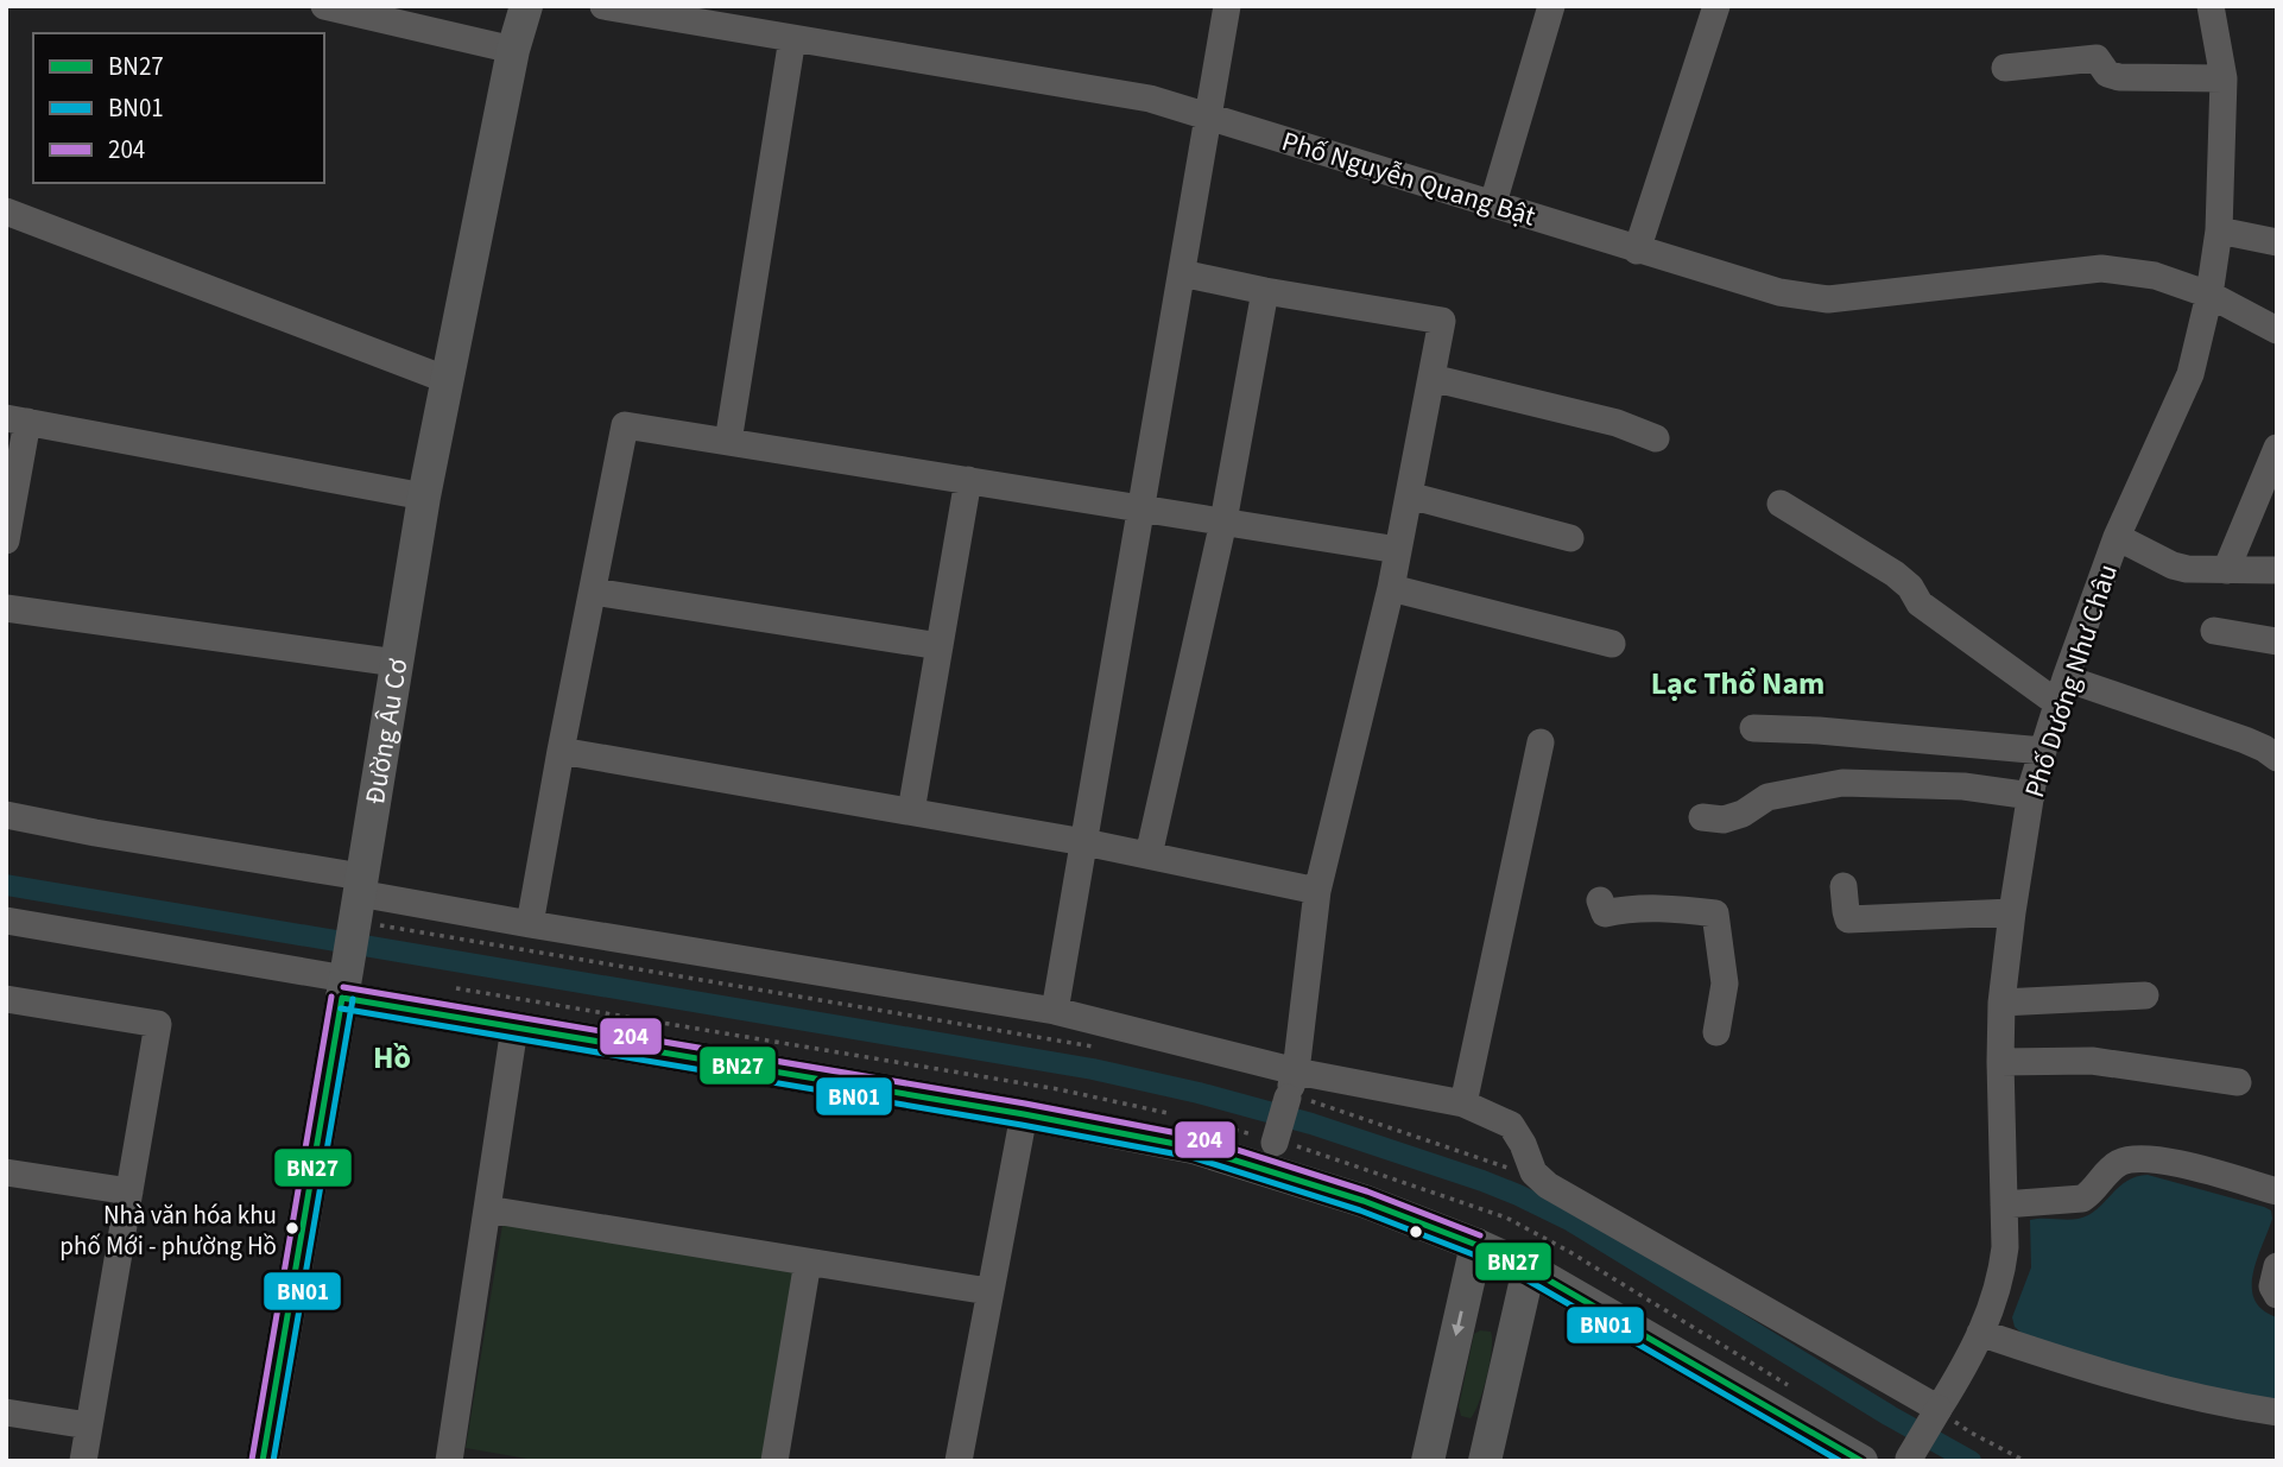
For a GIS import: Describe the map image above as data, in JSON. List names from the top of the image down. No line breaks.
{"streets":{"main road":["Đường Âu Cơ"],"street":["Phố Nguyễn Quang Bật","Phố Dương Như Châu"]},"crossings":[["Phố Nguyễn Quang Bật","Phố Dương Như Châu"]],"districts":["Lạc Thổ Nam","Hồ"],"places":["Nhà văn hóa khu phố Mới - phường Hồ"],"lines":["transit line 204","transit line BN27","transit line BN01"],"legend":["BN27","BN01","204"]}
